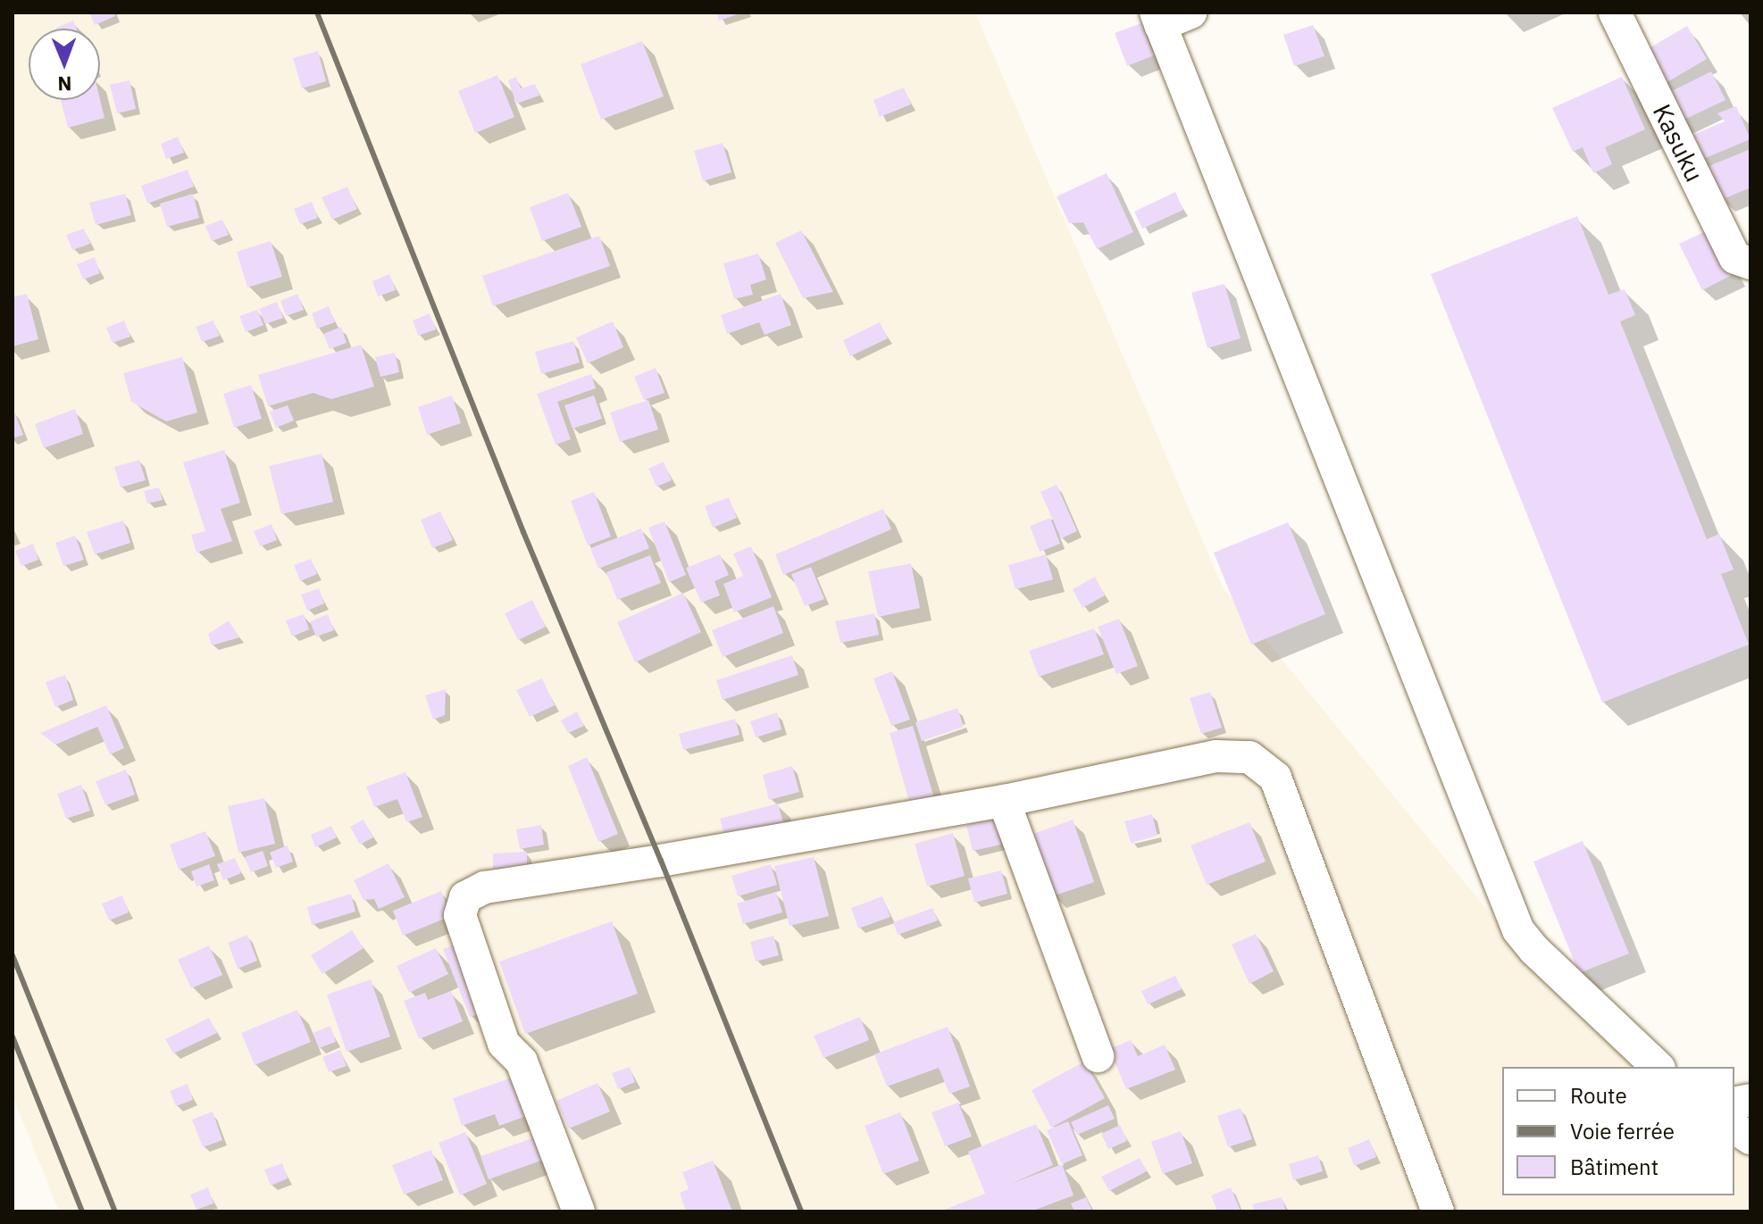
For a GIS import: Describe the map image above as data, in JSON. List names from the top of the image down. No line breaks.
{"streets":{"street":["Kasuku"]},"legend":["Route","Voie ferrée","Bâtiment"],"north":"bottom"}
